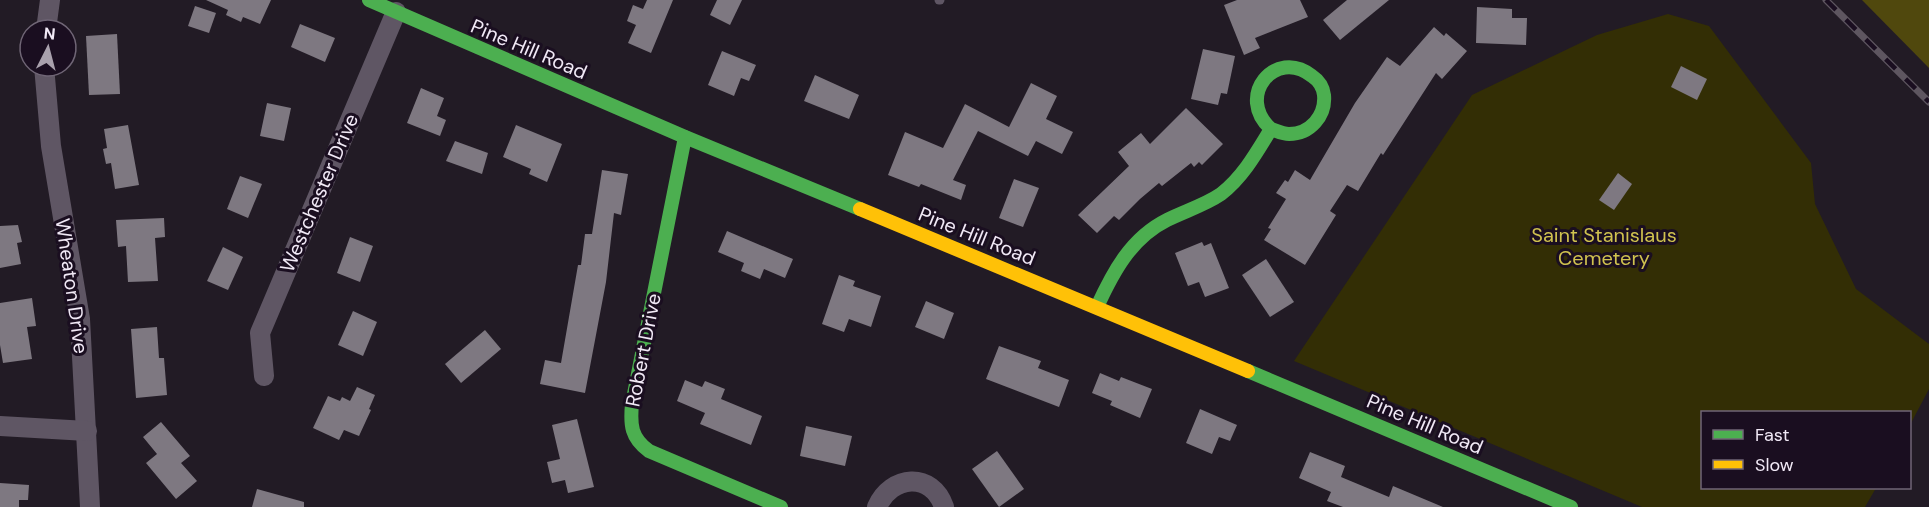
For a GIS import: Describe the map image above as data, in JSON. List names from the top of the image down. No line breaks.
{"streets":{"street":["Pine Hill Road","Westchester Drive","Wheaton Drive","Robert Drive"]},"crossings":[["Pine Hill Road","Westchester Drive"],["Pine Hill Road","Robert Drive"]],"parks":["Saint Stanislaus Cemetery"],"legend":["Fast","Slow"],"north":"top"}
